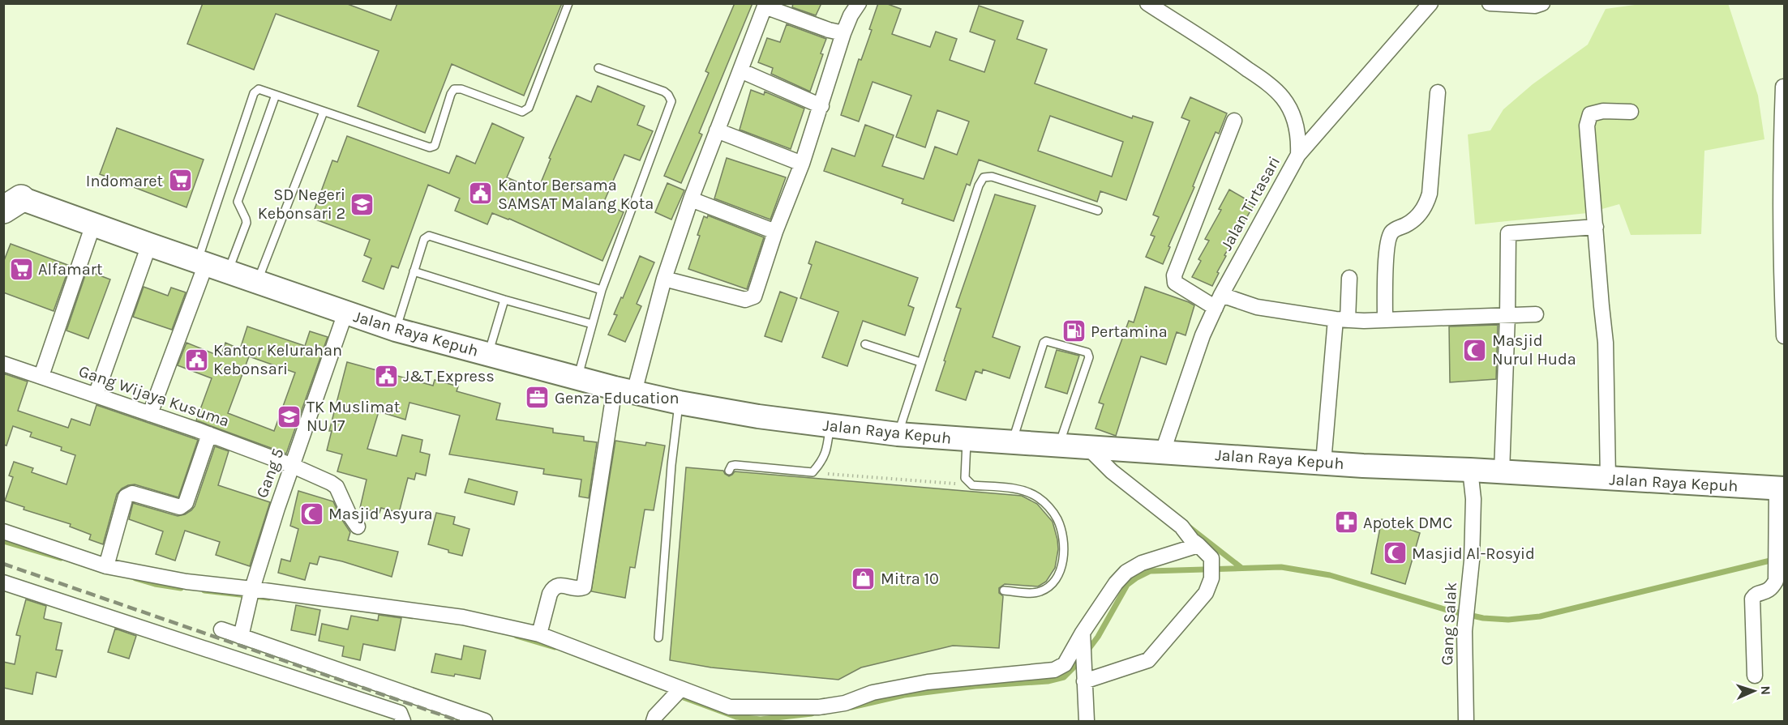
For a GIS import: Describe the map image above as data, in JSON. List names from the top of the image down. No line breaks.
{"streets":{"main road":["Jalan Raya Kepuh"],"street":["Jalan Tirtasari","Gang Wijaya Kusuma","Gang 5","Gang Salak"]},"crossings":[["Jalan Tirtasari","Jalan Raya Kepuh"],["Jalan Raya Kepuh","Gang 5"],["Jalan Raya Kepuh","Gang Salak"],["Gang Wijaya Kusuma","Gang 5"]],"places":{"supermarket":["Indomaret","Alfamart"],"public building":["Kantor Bersama SAMSAT Malang Kota","Kantor Kelurahan Kebonsari","J&T Express"],"school or university":["SD Negeri Kebonsari 2","TK Muslimat NU 17"],"fuel station":["Pertamina"],"mosque":["Masjid Nurul Huda","Masjid Asyura","Masjid Al-Rosyid"],"office":["Genza Education"],"pharmacy":["Apotek DMC"],"shop":["Mitra 10"]},"north":"right"}
